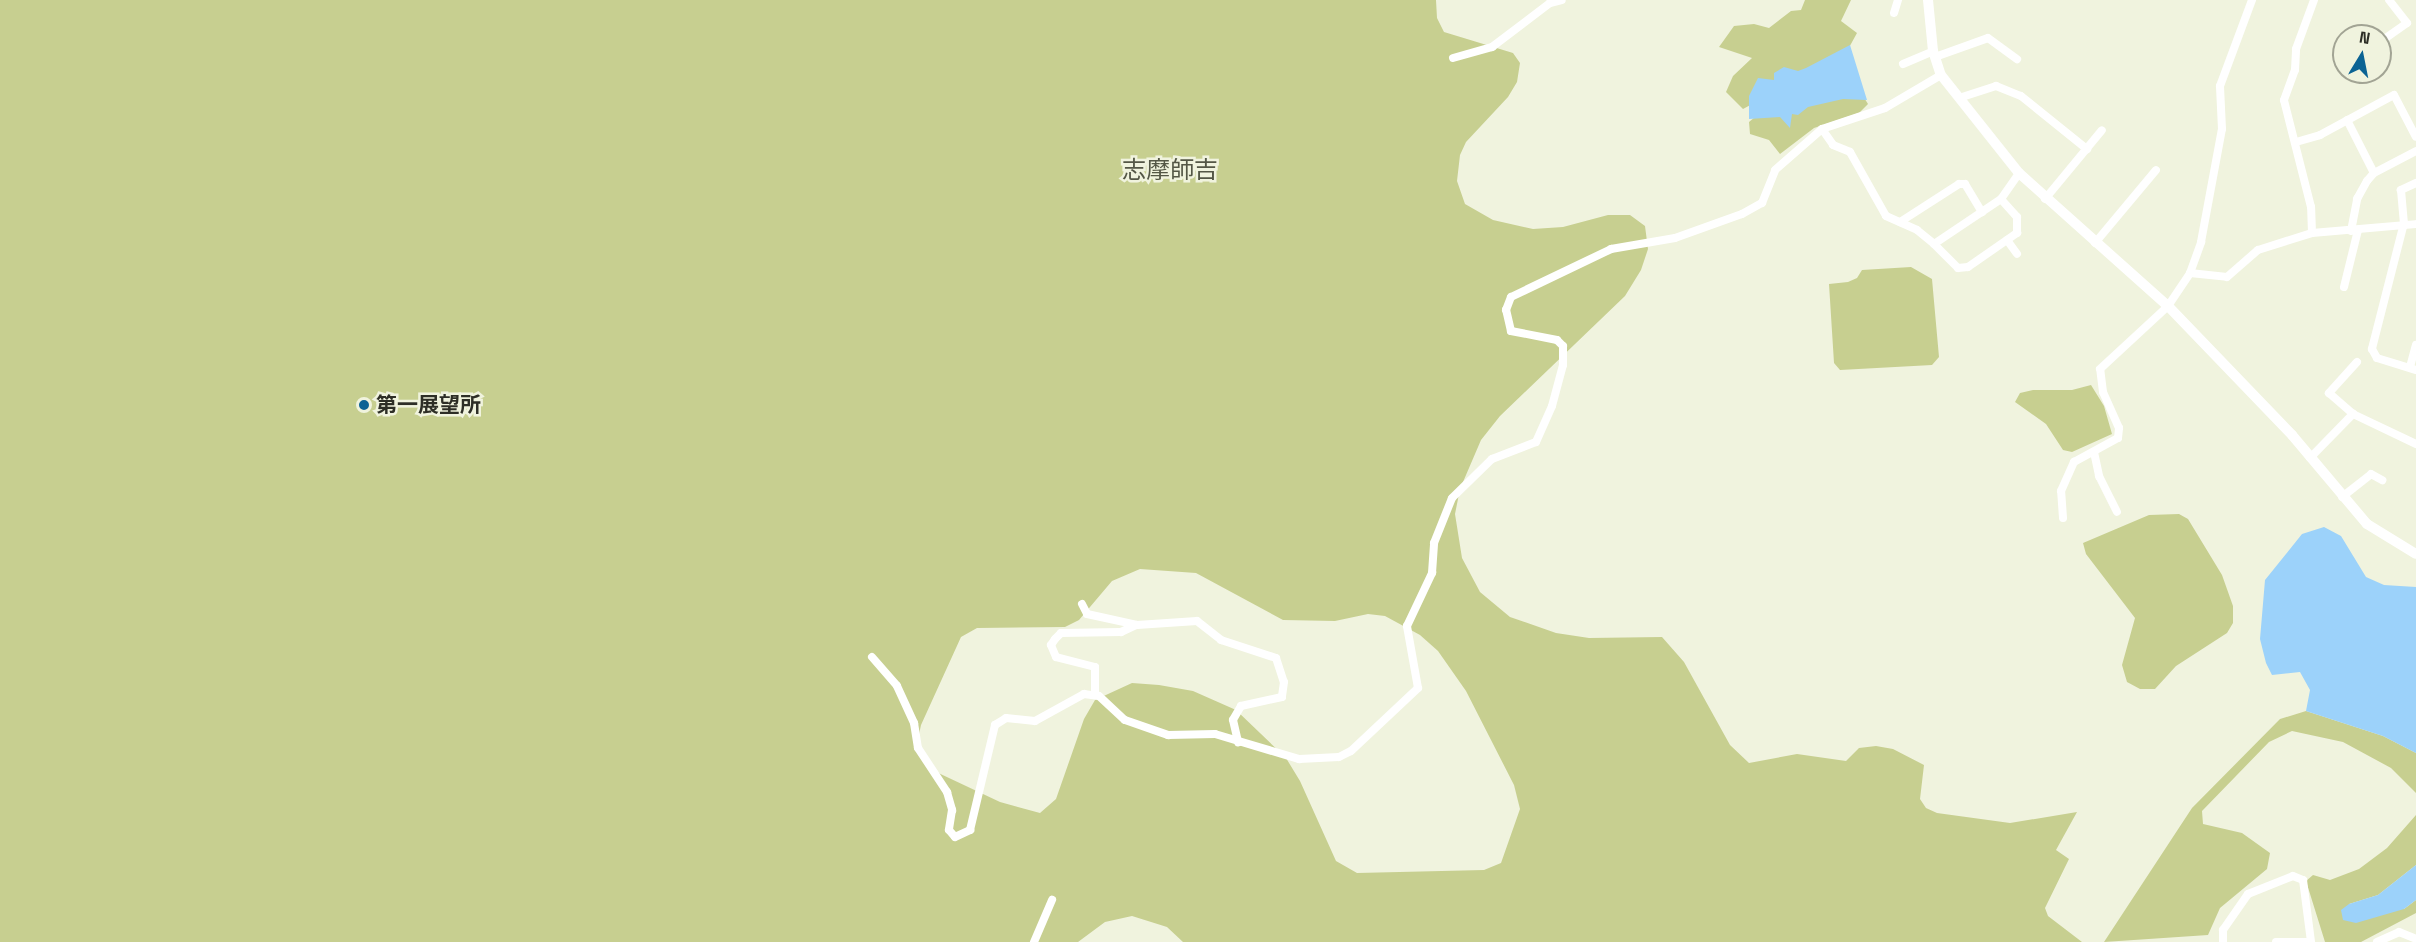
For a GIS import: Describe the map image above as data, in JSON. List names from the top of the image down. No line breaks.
{"districts":["志摩師吉"],"places":["第一展望所"],"north":"top"}
